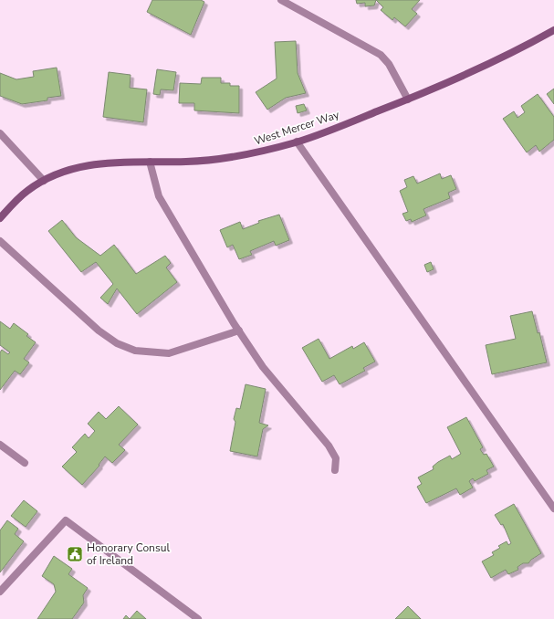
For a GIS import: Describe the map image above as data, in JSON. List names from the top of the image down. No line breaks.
{"streets":{"street":["West Mercer Way"]},"places":{"public building":["Honorary Consul of Ireland"]}}
